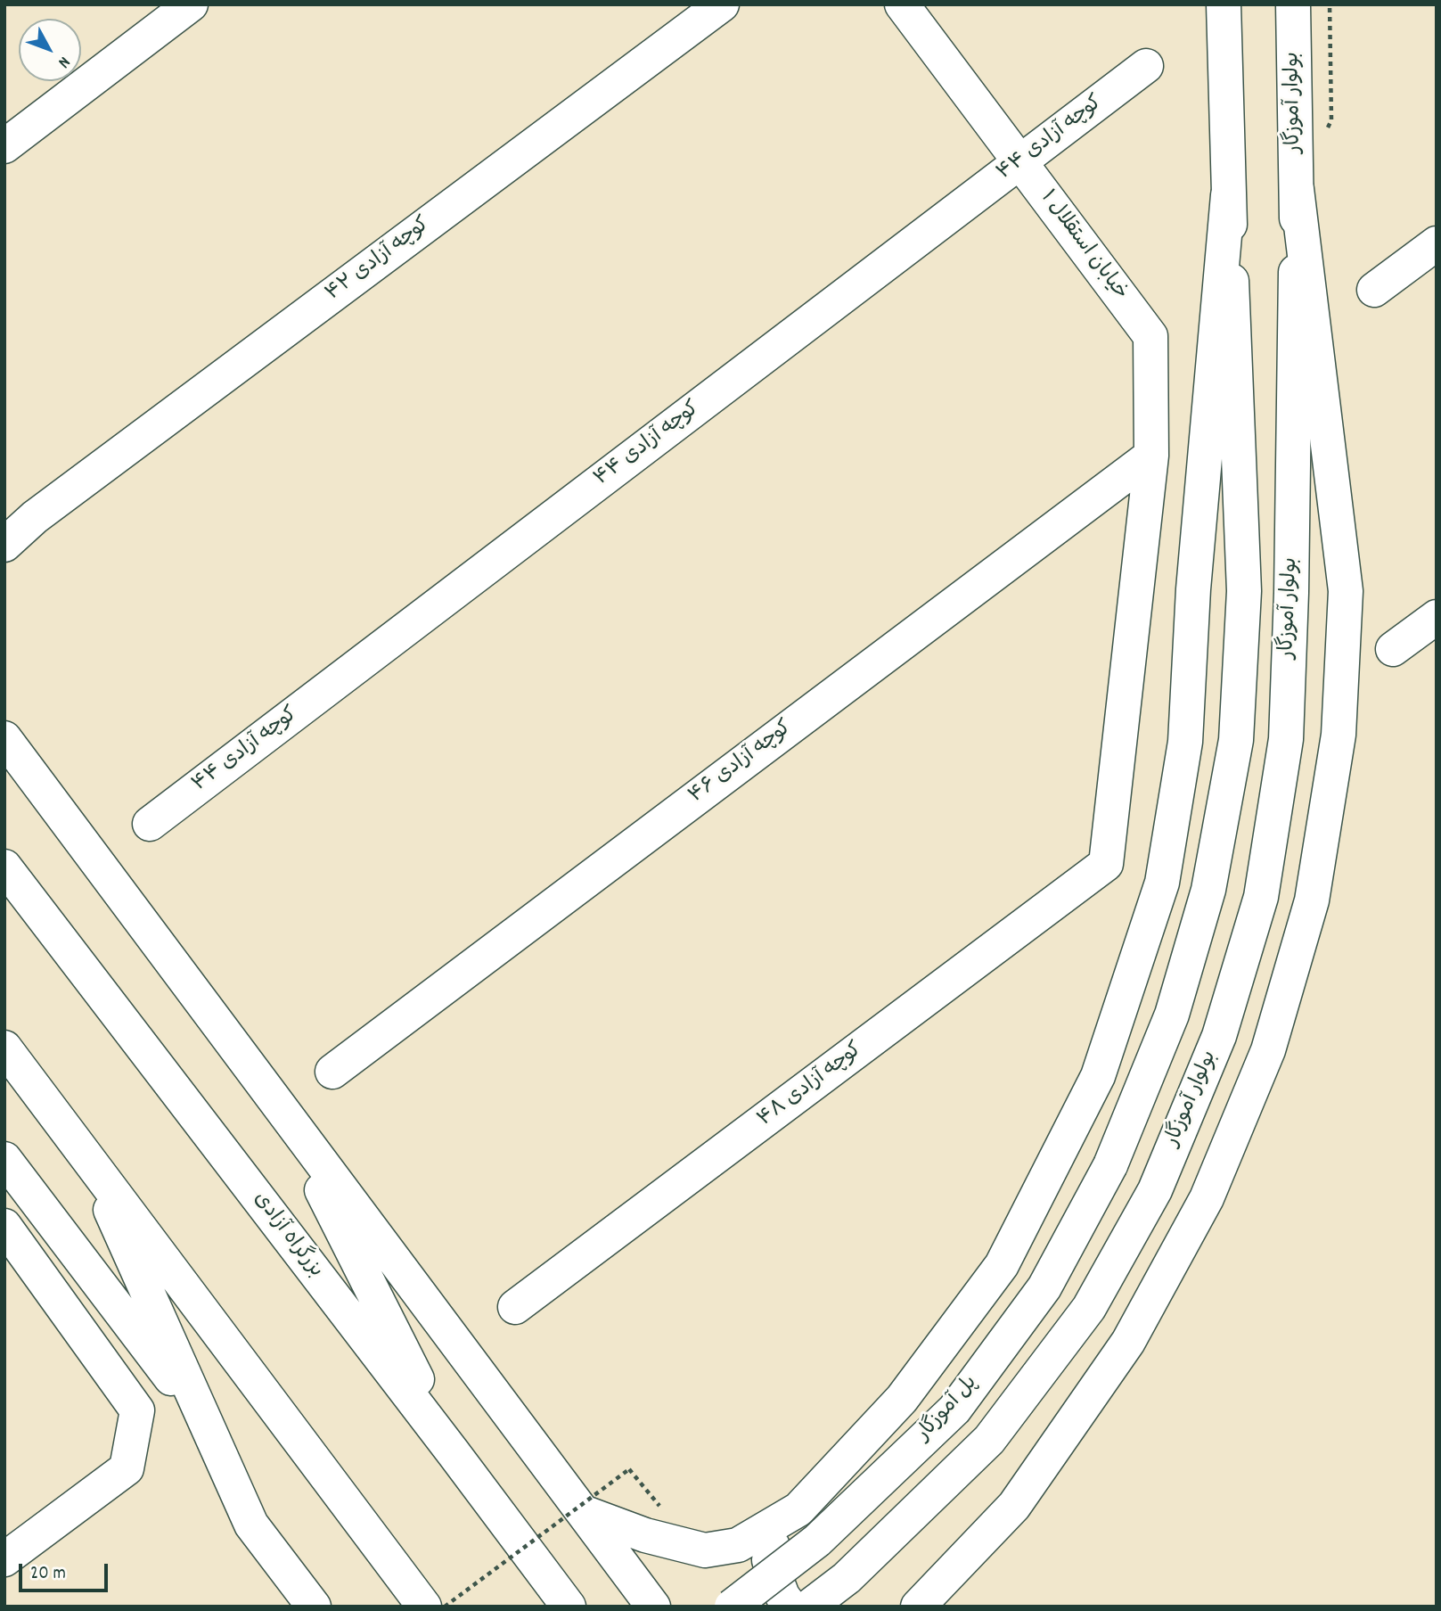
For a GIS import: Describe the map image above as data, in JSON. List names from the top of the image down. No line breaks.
{"streets":{"main road":["بولوار آموزگار","کوچه آزادی ۴۴","خیابان استقلال ۱","کوچه آزادی ۴۲","کوچه آزادی ۴۶","کوچه آزادی ۴۸","بزرگراه آزادی","پل آموزگار"]},"crossings":[["کوچه آزادی ۴۴","خیابان استقلال ۱"],["خیابان استقلال ۱","کوچه آزادی ۴۶"],["خیابان استقلال ۱","کوچه آزادی ۴۸"],["کوچه آزادی ۴۶","کوچه آزادی ۴۸"]],"scale_bar":"20 m","north":"bottom right"}
